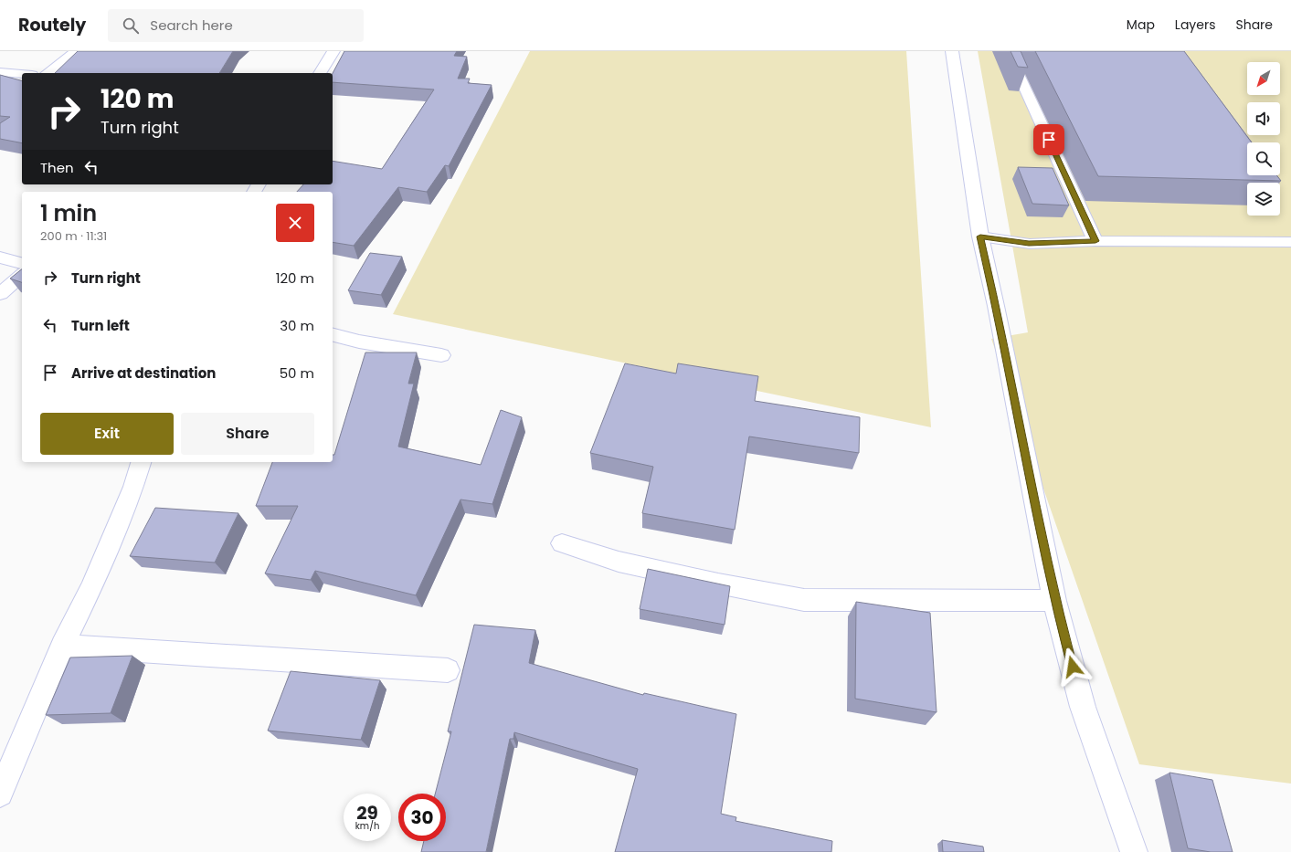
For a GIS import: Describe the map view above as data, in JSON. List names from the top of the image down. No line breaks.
{"north":"bottom left","page":{"header":"Routely","search":"Search here","nav":["Map","Layers","Share"],"turn":["120 m","Turn right"],"then":"Then","heading":["1 min","200 m · 11:31"],"list":[{"name":"Turn right","value":"120 m"},{"name":"Turn left","value":"30 m"},{"name":"Arrive at destination","value":"50 m"}],"buttons":["Exit","Share"],"speed":"29 km/h","limit":"30"}}
